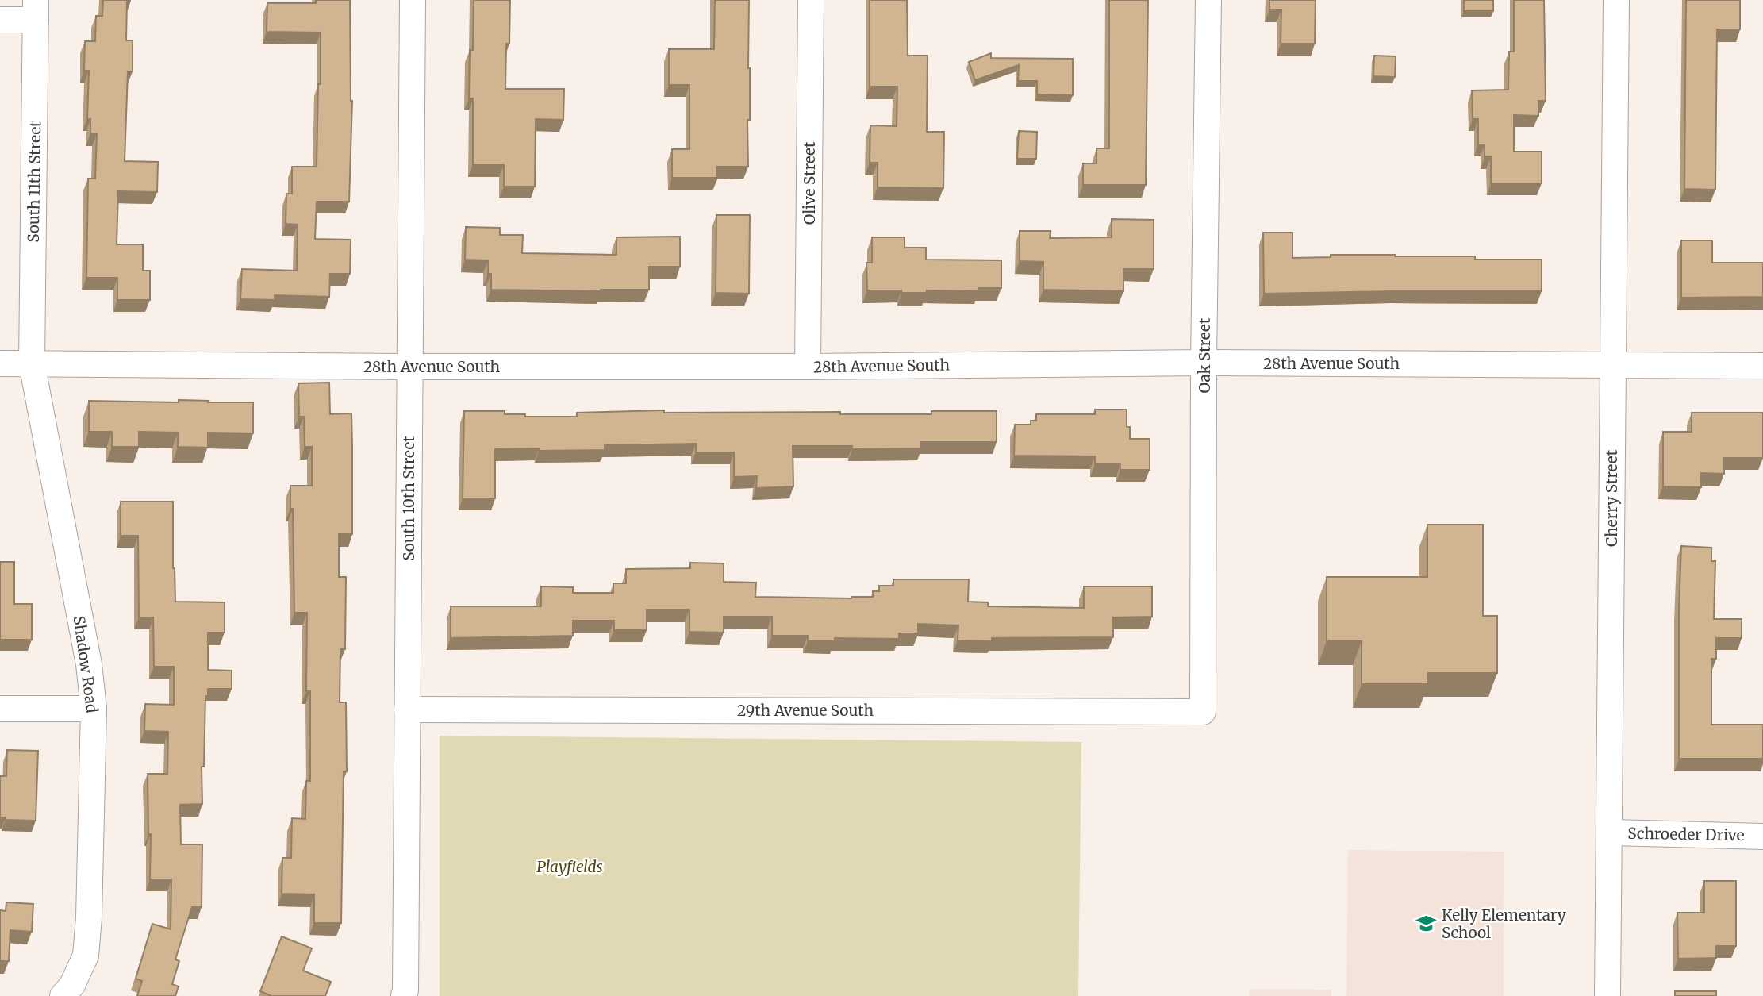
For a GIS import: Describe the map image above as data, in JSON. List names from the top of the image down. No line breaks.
{"streets":{"street":["South 11th Street","Olive Street","Oak Street","28th Avenue South","South 10th Street","Cherry Street","Shadow Road","29th Avenue South","Schroeder Drive"]},"crossings":[["South 11th Street","28th Avenue South"],["South 11th Street","Shadow Road"],["Olive Street","28th Avenue South"],["Oak Street","28th Avenue South"],["Oak Street","29th Avenue South"],["28th Avenue South","South 10th Street"],["28th Avenue South","Cherry Street"],["28th Avenue South","Shadow Road"],["South 10th Street","29th Avenue South"],["Cherry Street","Schroeder Drive"]],"parks":["Playfields"],"places":{"school or university":["Kelly Elementary School"]}}
